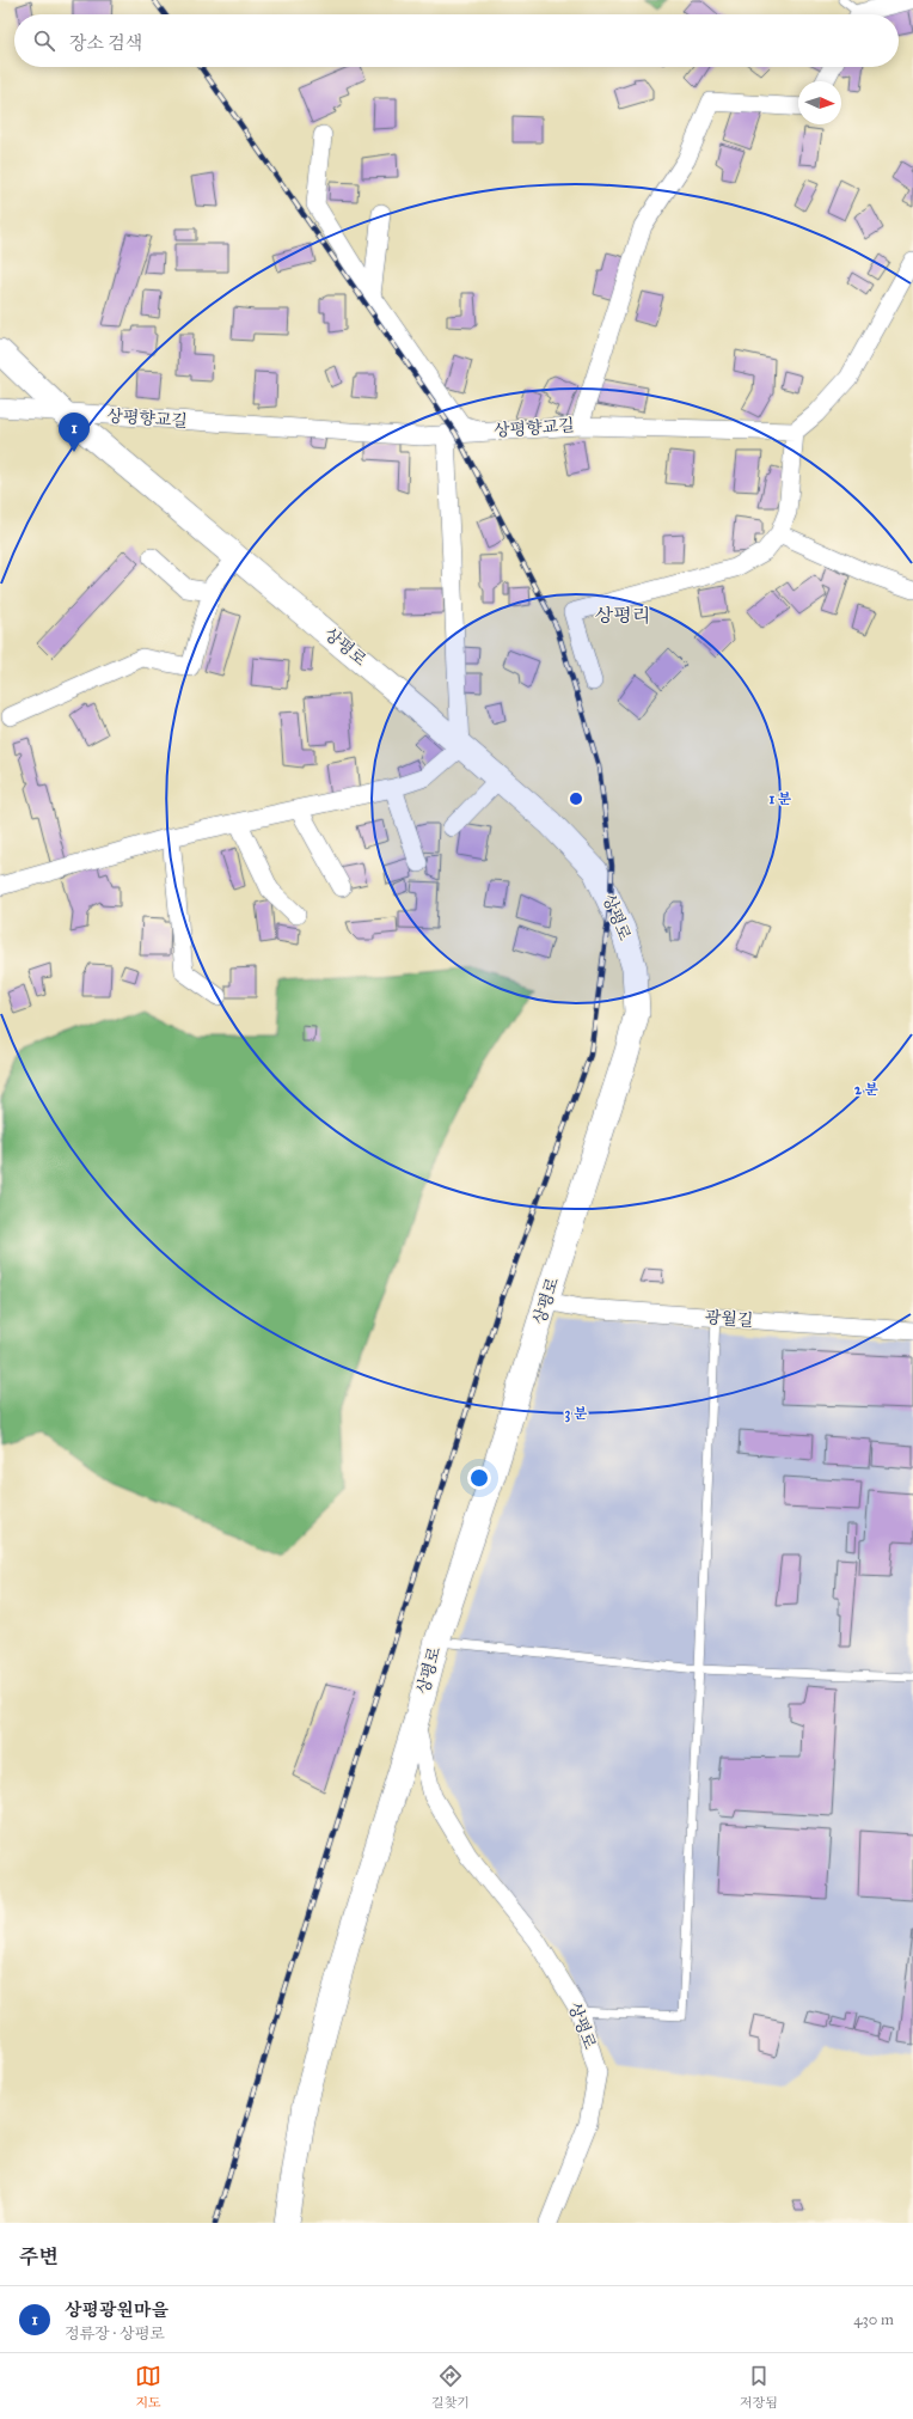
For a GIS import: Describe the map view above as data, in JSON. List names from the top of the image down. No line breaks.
{"streets":{"main road":["상평로"],"street":["상평향교길","광월길"]},"crossings":[["상평향교길","상평로"],["상평로","광월길"]],"districts":["상평리"],"north":"right","page":{"search":"장소 검색","pins":"1","heading":"주변","list":[{"mark":"1","name":"상평광원마을","note":"정류장 · 상평로","value":"430 m"}],"nav":["지도","길찾기","저장됨"]},"rings":["1 분","2 분","3 분"]}
